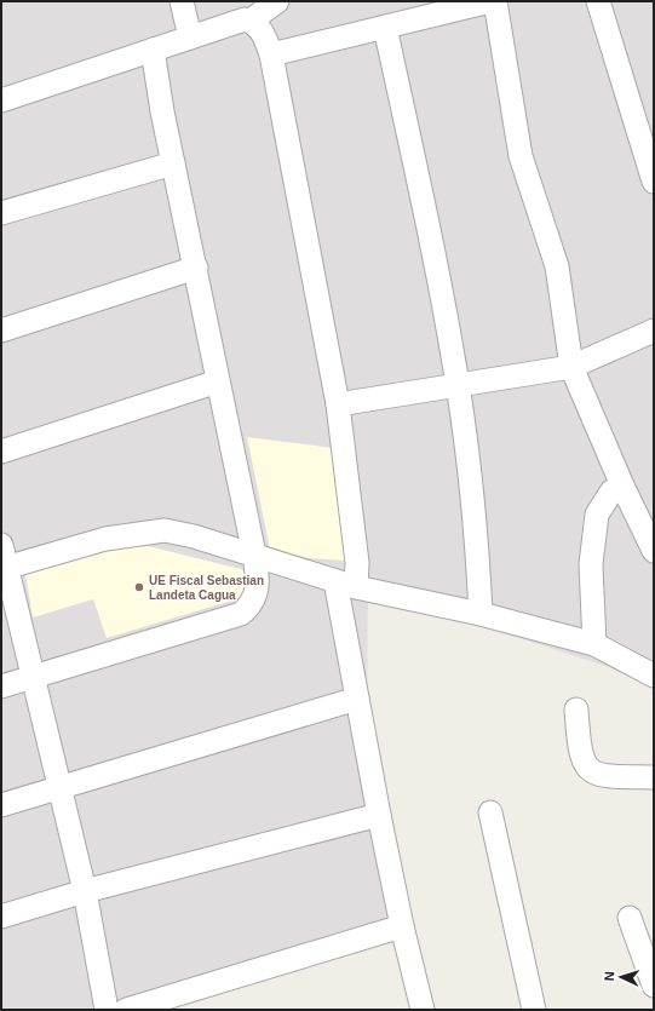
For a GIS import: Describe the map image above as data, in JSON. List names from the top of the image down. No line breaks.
{"places":["UE Fiscal Sebastian Landeta Cagua"],"north":"left"}
